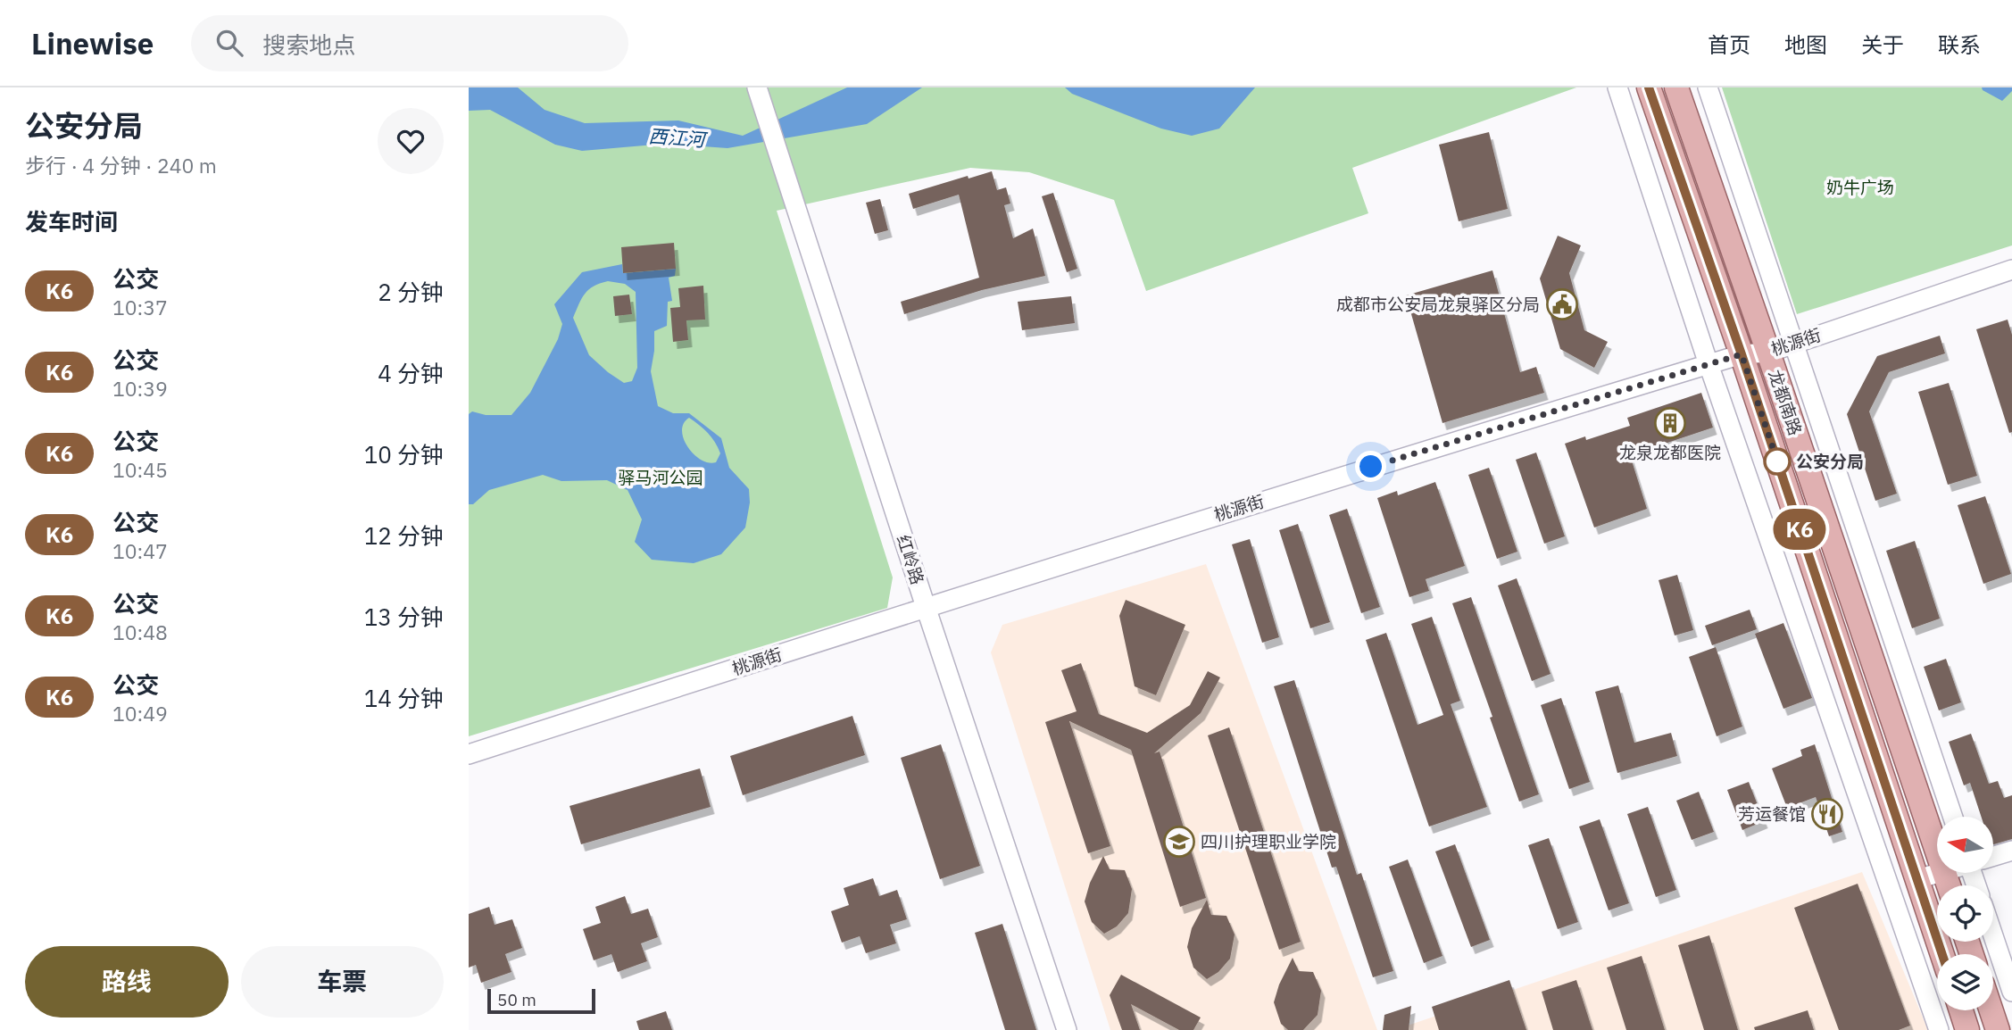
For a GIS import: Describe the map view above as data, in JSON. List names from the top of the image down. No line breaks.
{"streets":{"main road":["龙都南路"],"street":["桃源街","红岭路"]},"crossings":[["桃源街","龙都南路"],["桃源街","红岭路"]],"water":["西江河"],"parks":["奶牛广场","驿马河公园"],"places":{"public building":["成都市公安局龙泉驿区分局"],"building":["龙泉龙都医院"],"other":["公安分局"],"restaurant":["芳运餐馆"],"school or university":["四川护理职业学院"]},"lines":["bus line K6"],"scale_bar":"50 m","north":"left","page":{"header":"Linewise","search":"搜索地点","nav":["首页","地图","关于","联系"],"heading":[["公安分局","步行 · 4 分钟 · 240 m"],"发车时间"],"on_map":"K6","list":[{"mark":"K6","name":"公交","note":"10:37","value":"2 分钟"},{"mark":"K6","name":"公交","note":"10:39","value":"4 分钟"},{"mark":"K6","name":"公交","note":"10:45","value":"10 分钟"},{"mark":"K6","name":"公交","note":"10:47","value":"12 分钟"},{"mark":"K6","name":"公交","note":"10:48","value":"13 分钟"},{"mark":"K6","name":"公交","note":"10:49","value":"14 分钟"}],"buttons":["路线","车票"],"scale":"50 m"}}
